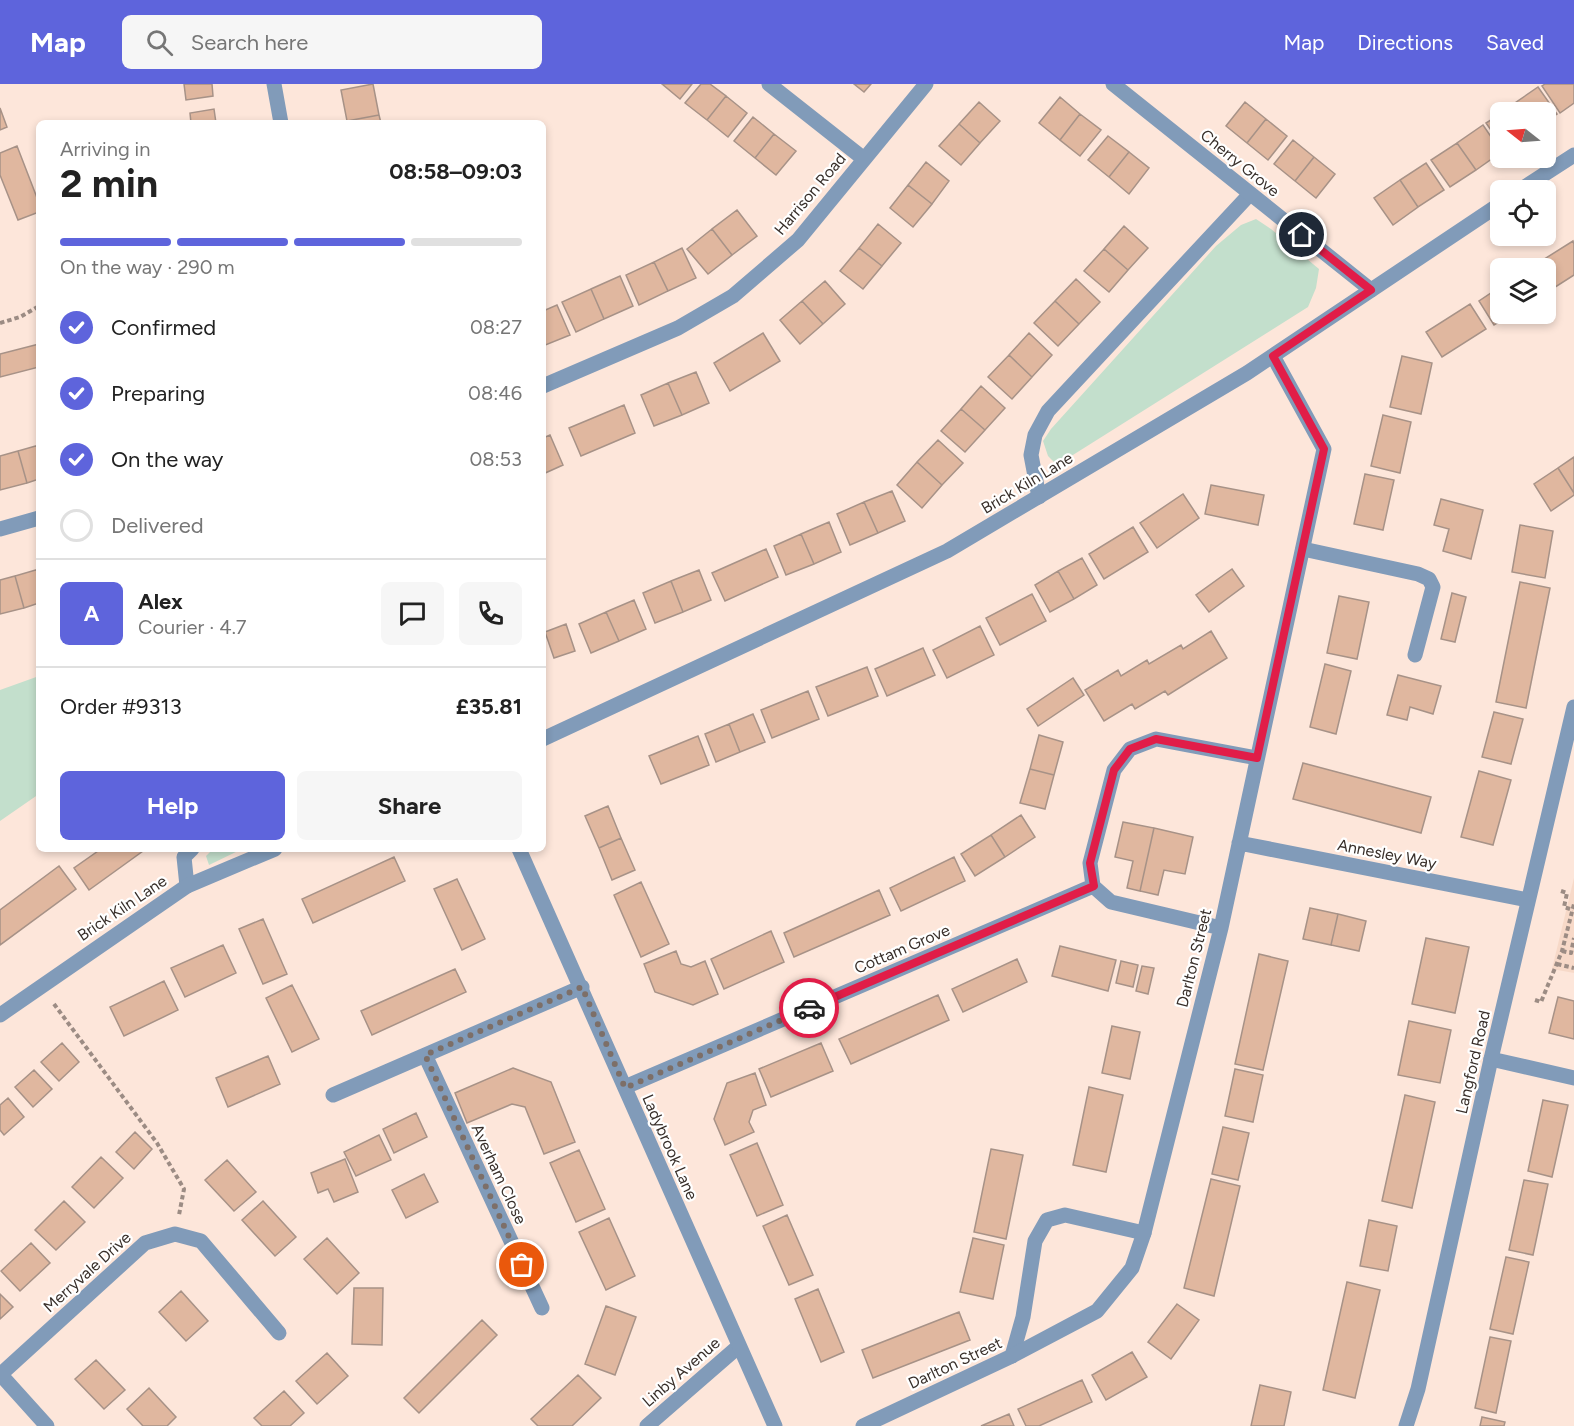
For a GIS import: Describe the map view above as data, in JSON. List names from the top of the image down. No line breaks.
{"streets":{"street":["Cherry Grove","Harrison Road","Brick Kiln Lane","Annesley Way","Cottam Grove","Darlton Street","Langford Road","Ladybrook Lane","Averham Close","Merryvale Drive","Linby Avenue"]},"crossings":[["Cherry Grove","Brick Kiln Lane"],["Brick Kiln Lane","Darlton Street"],["Annesley Way","Darlton Street"],["Annesley Way","Langford Road"],["Cottam Grove","Ladybrook Lane"],["Ladybrook Lane","Linby Avenue"]],"north":"left","page":{"header":"Map","search":"Search here","nav":["Map","Directions","Saved"],"heading":["2 min","Arriving in","08:58–09:03"],"panel":["Alex","Courier · 4.7","Order #9313","£35.81"],"bar":"On the way · 290 m","list":[["Confirmed","08:27"],["Preparing","08:46"],["On the way","08:53"],"Delivered"],"round":"A","buttons":["Help","Share"]}}
